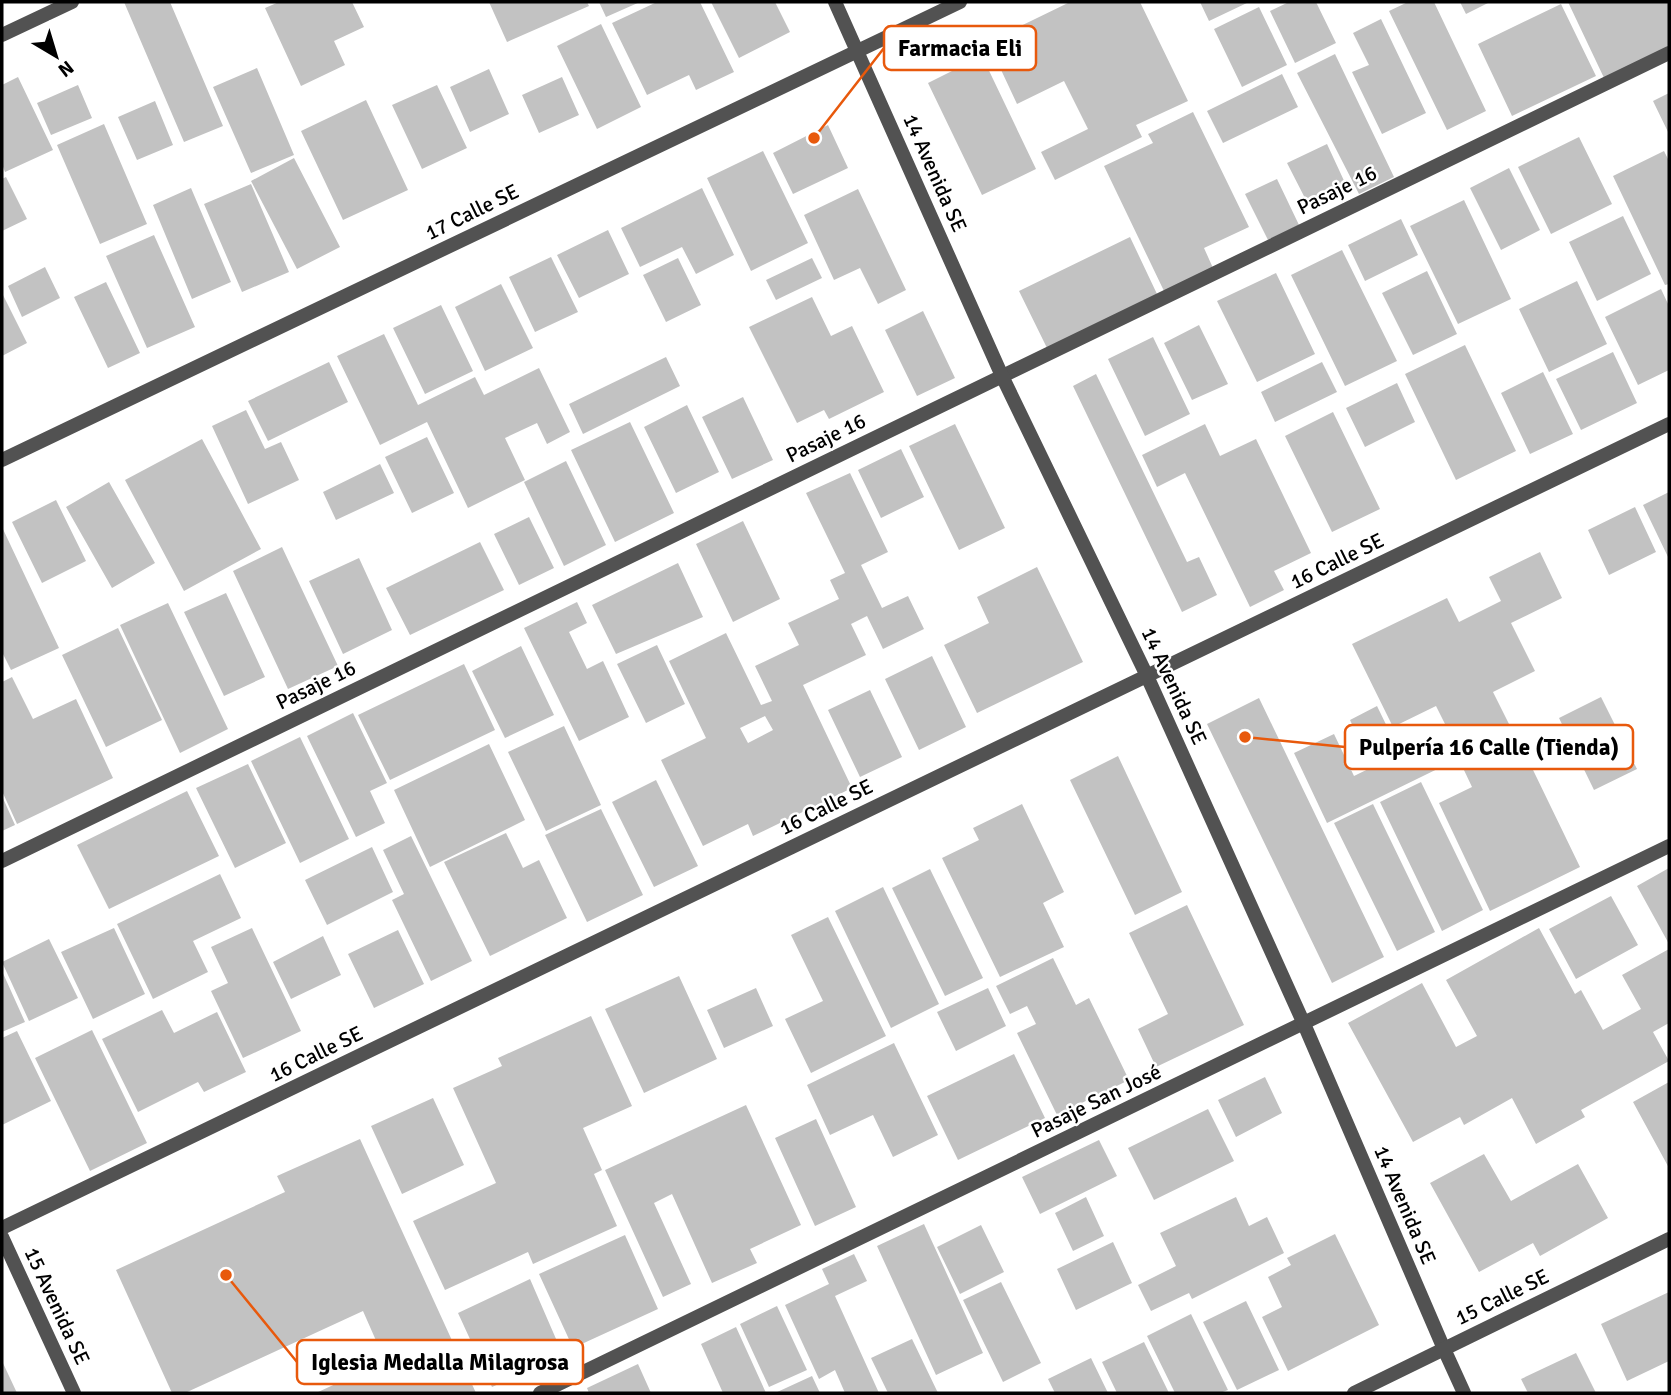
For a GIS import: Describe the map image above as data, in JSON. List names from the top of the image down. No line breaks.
{"streets":{"street":["14 Avenida SE","Pasaje 16","17 Calle SE","16 Calle SE","Pasaje San José","15 Calle SE","15 Avenida SE"]},"crossings":[["14 Avenida SE","Pasaje 16"],["14 Avenida SE","17 Calle SE"],["14 Avenida SE","16 Calle SE"],["14 Avenida SE","Pasaje San José"],["14 Avenida SE","15 Calle SE"]],"places":["Farmacia Eli","Pulpería 16 Calle (Tienda)","Iglesia Medalla Milagrosa"],"north":"bottom right"}
